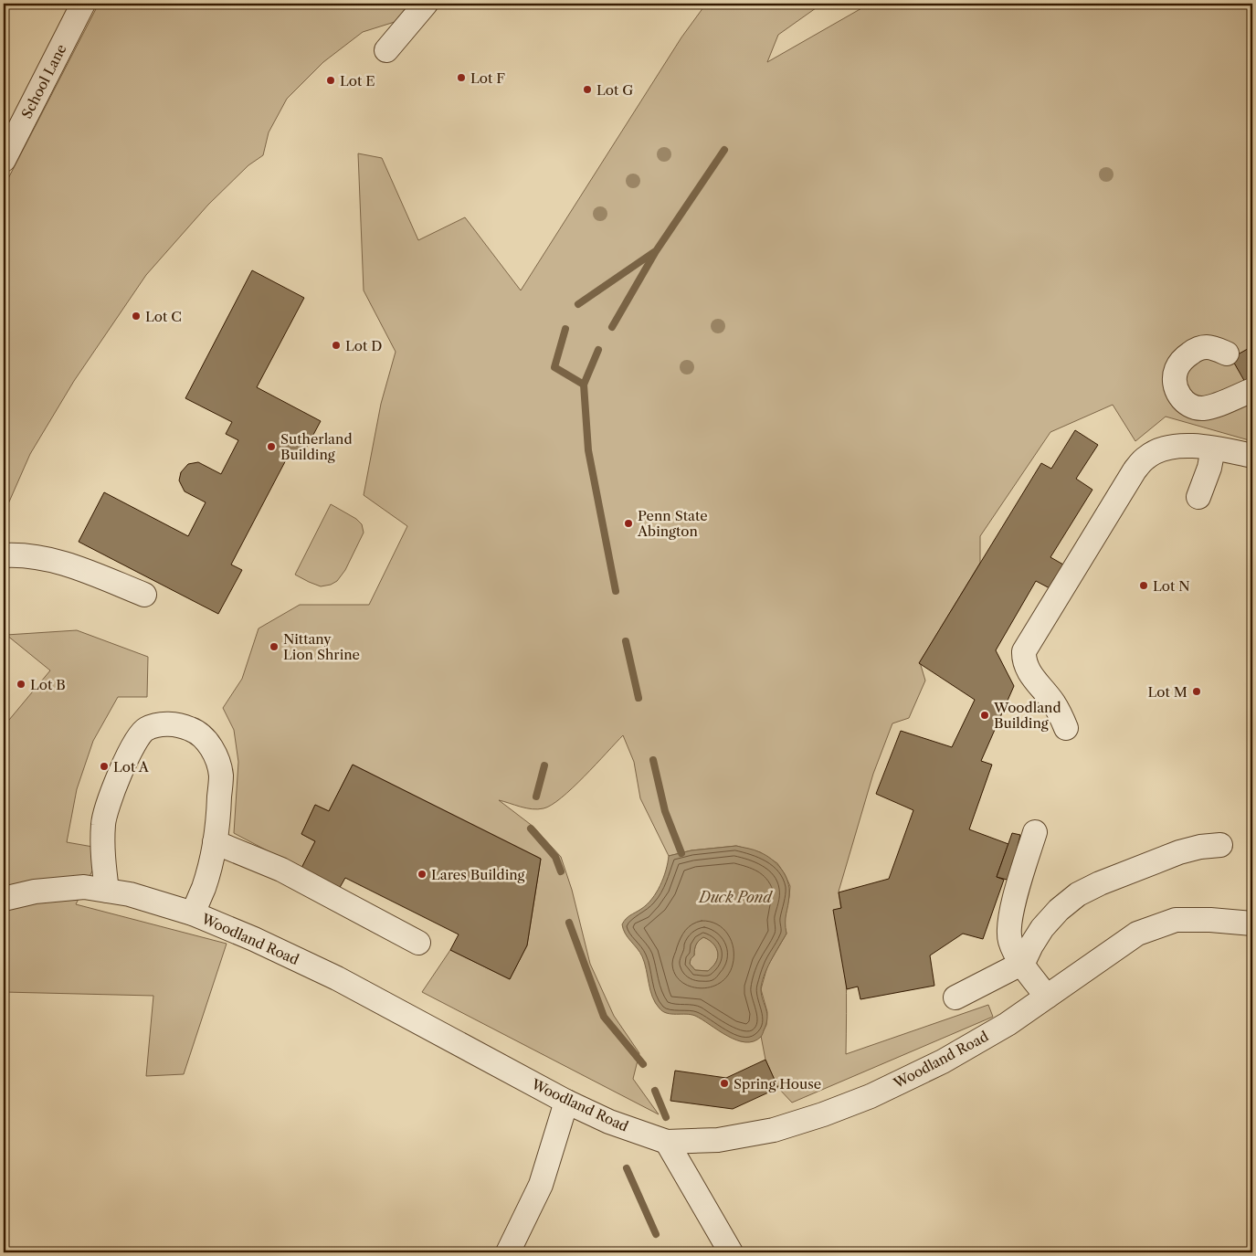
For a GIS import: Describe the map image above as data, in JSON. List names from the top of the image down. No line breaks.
{"streets":{"street":["School Lane","Woodland Road"]},"water":["Duck Pond"],"places":["Lot F","Lot E","Lot G","Lot C","Lot D","Sutherland Building","Penn State Abington","Lot N","Nittany Lion Shrine","Lot B","Lot M","Woodland Building","Lot A","Lares Building","Spring House"]}
